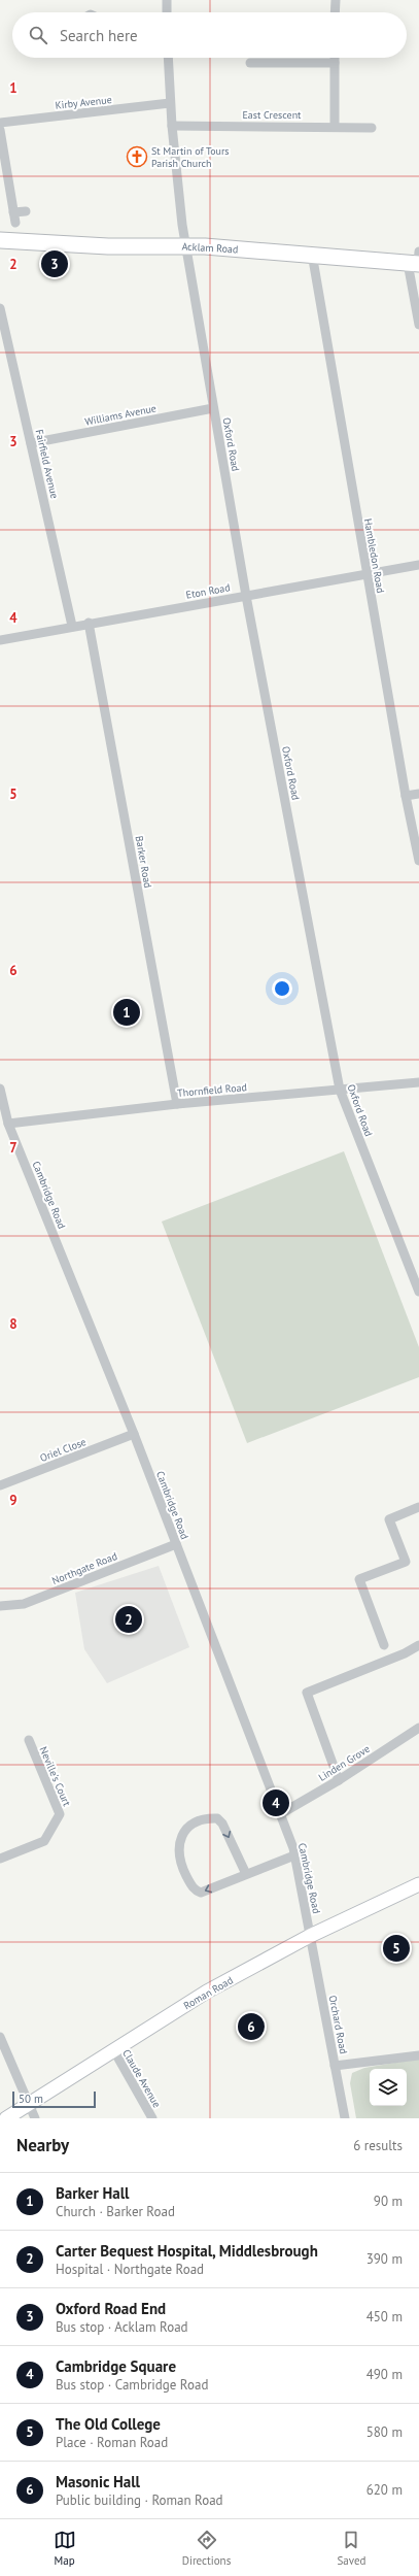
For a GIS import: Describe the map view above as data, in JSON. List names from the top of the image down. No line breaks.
{"streets":{"main road":["Acklam Road"],"street":["Kirby Avenue","East Crescent","Williams Avenue","Oxford Road","Fairfield Avenue","Hambledon Road","Eton Road","Barker Road","Thornfield Road","Cambridge Road","Oriel Close","Northgate Road","Linden Grove","Neville's Court","Roman Road","Orchard Road","Claude Avenue"]},"crossings":[["Kirby Avenue","Oxford Road"],["East Crescent","Oxford Road"],["Acklam Road","Oxford Road"],["Acklam Road","Hambledon Road"],["Williams Avenue","Oxford Road"],["Williams Avenue","Fairfield Avenue"],["Oxford Road","Eton Road"],["Oxford Road","Thornfield Road"],["Fairfield Avenue","Eton Road"],["Hambledon Road","Eton Road"],["Eton Road","Barker Road"],["Barker Road","Thornfield Road"],["Thornfield Road","Cambridge Road"],["Cambridge Road","Oriel Close"],["Cambridge Road","Northgate Road"],["Cambridge Road","Linden Grove"],["Cambridge Road","Roman Road"],["Cambridge Road","Orchard Road"],["Roman Road","Orchard Road"],["Roman Road","Claude Avenue"]],"places":{"church":["St Martin of Tours Parish Church"]},"scale_bar":"50 m","page":{"search":"Search here","pins":["3","1","2","4","5","6"],"scale":"50 m","heading":["Nearby","6 results"],"list":[{"mark":"1","name":"Barker Hall","note":"Church · Barker Road","value":"90 m"},{"mark":"2","name":"Carter Bequest Hospital, Middlesbrough","note":"Hospital · Northgate Road","value":"390 m"},{"mark":"3","name":"Oxford Road End","note":"Bus stop · Acklam Road","value":"450 m"},{"mark":"4","name":"Cambridge Square","note":"Bus stop · Cambridge Road","value":"490 m"},{"mark":"5","name":"The Old College","note":"Place · Roman Road","value":"580 m"},{"mark":"6","name":"Masonic Hall","note":"Public building · Roman Road","value":"620 m"}],"nav":["Map","Directions","Saved"]},"grid":{"rows":["1","2","3","4","5","6","7","8","9"]}}
